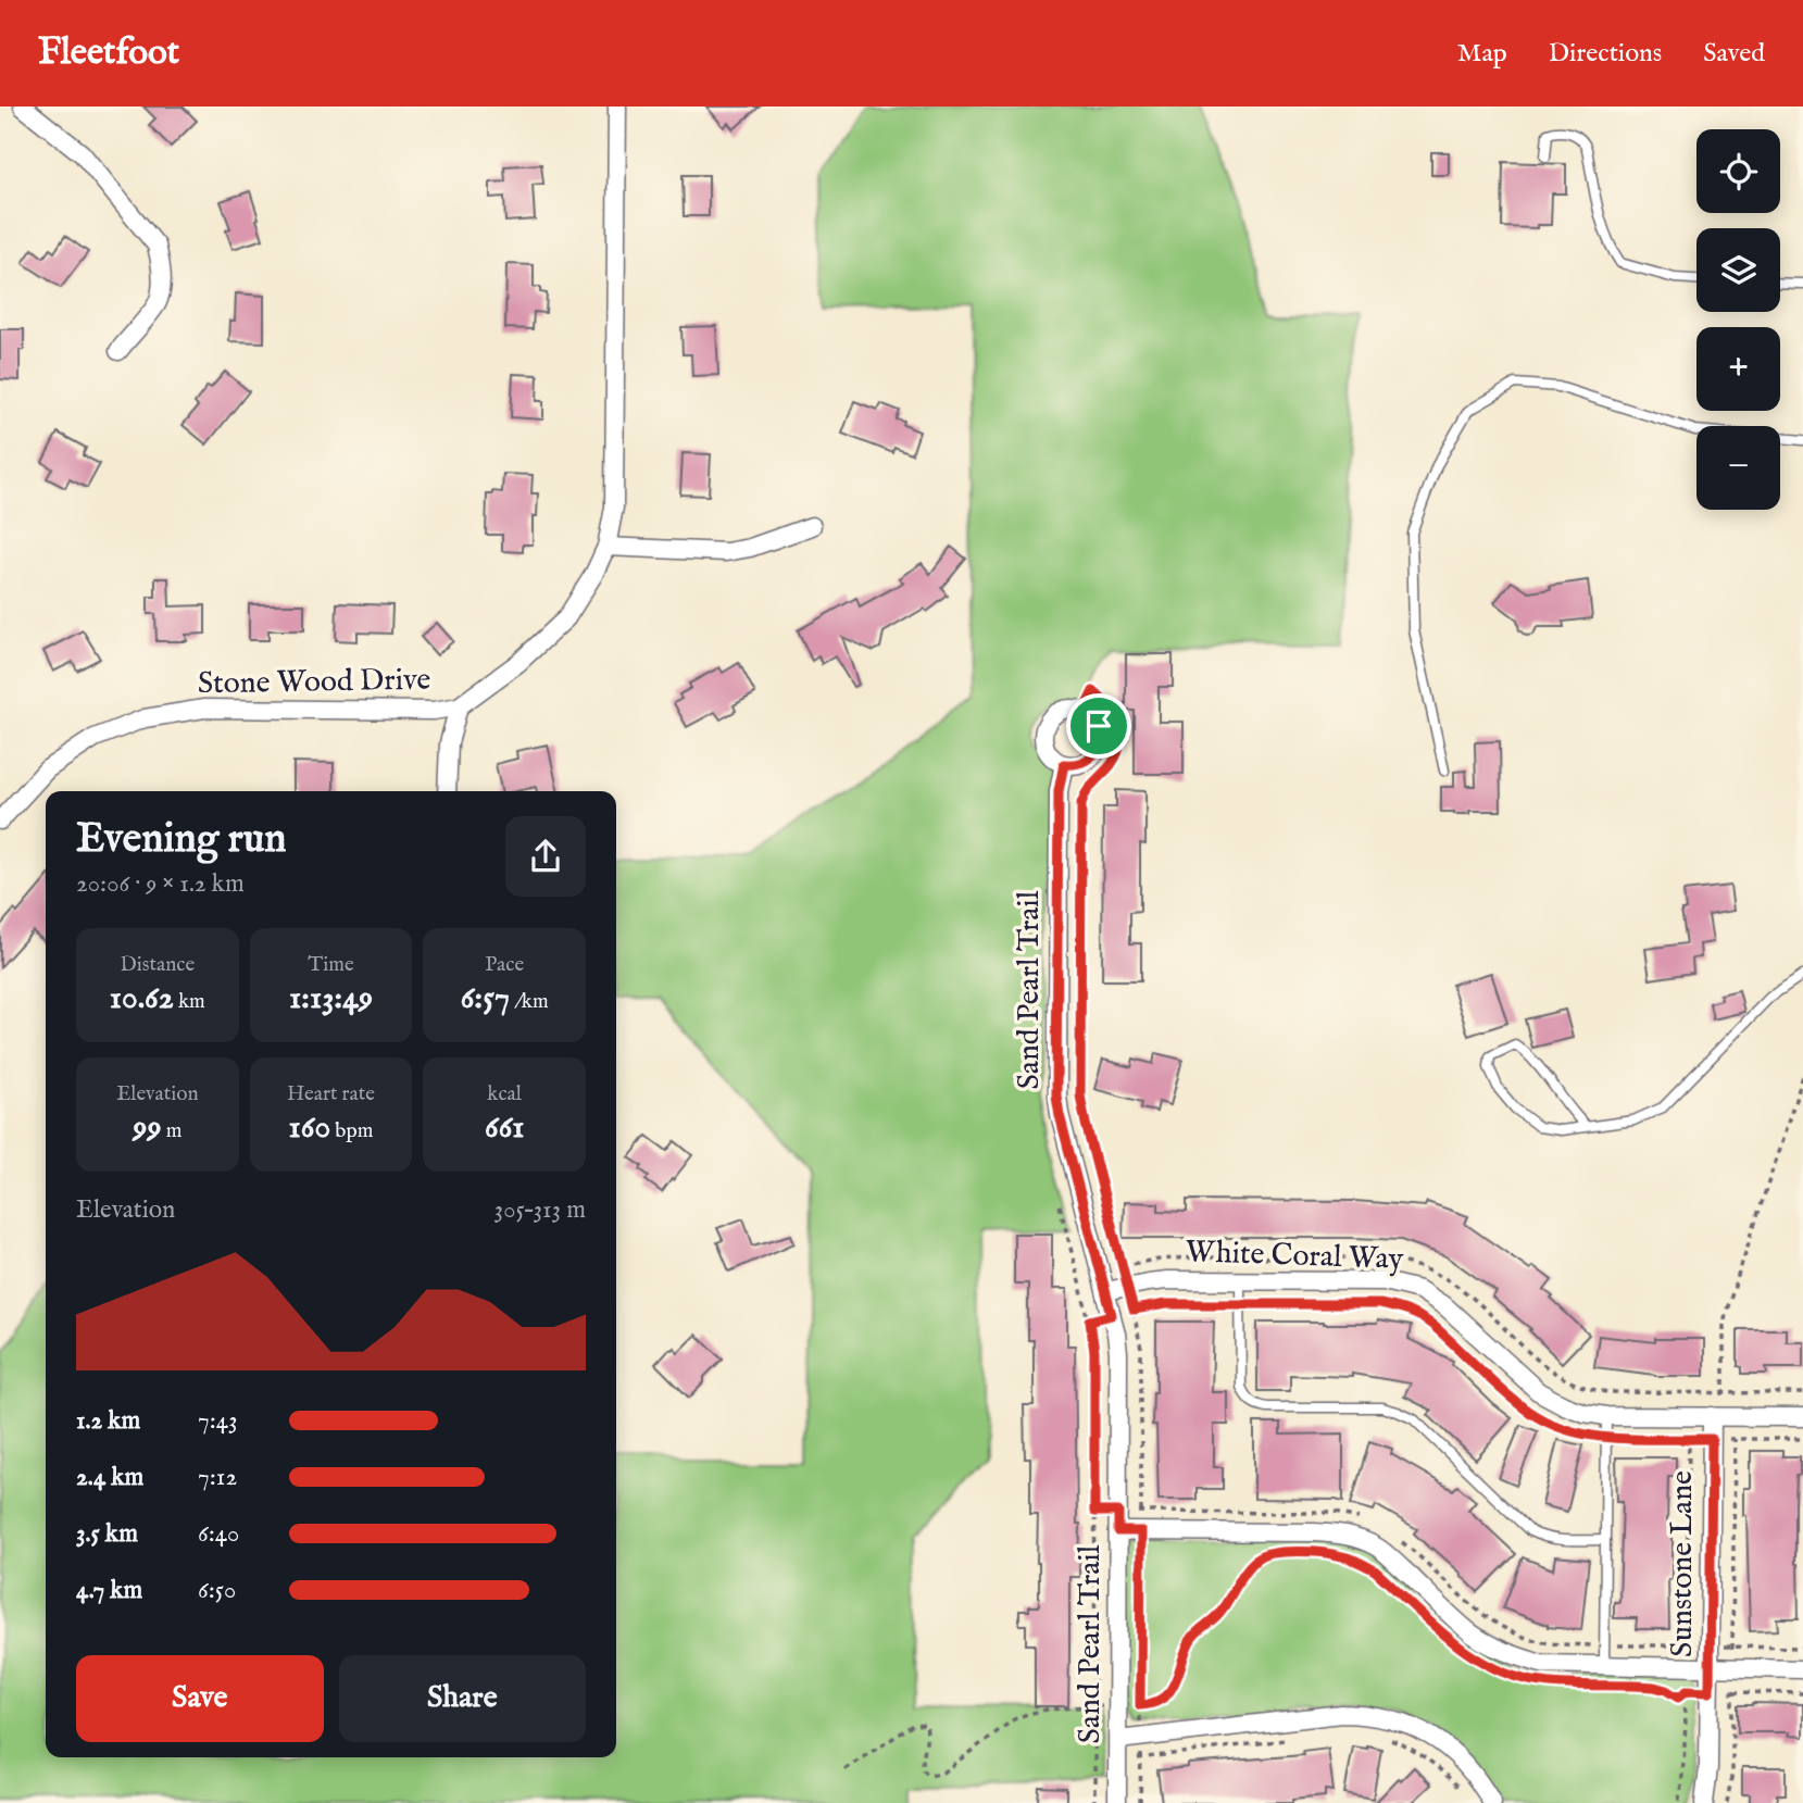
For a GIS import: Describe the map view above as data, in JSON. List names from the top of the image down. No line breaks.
{"streets":{"street":["Stone Wood Drive","Sand Pearl Trail","White Coral Way","Sunstone Lane"]},"crossings":[["Sand Pearl Trail","White Coral Way"],["White Coral Way","Sunstone Lane"]],"page":{"header":"Fleetfoot","nav":["Map","Directions","Saved"],"map_buttons":["+","−"],"heading":["Evening run","20:06 · 9 × 1.2 km"],"stats":[["Distance","10.62 km"],["Time","1:13:49"],["Pace","6:57 /km"],["Elevation","99 m"],["Heart rate","160 bpm"],["kcal","661"]],"chart":["Elevation","305–313 m"],"list":[{"name":"1.2 km","note":"7:43"},{"name":"2.4 km","note":"7:12"},{"name":"3.5 km","note":"6:40"},{"name":"4.7 km","note":"6:50"}],"buttons":["Save","Share"]}}
